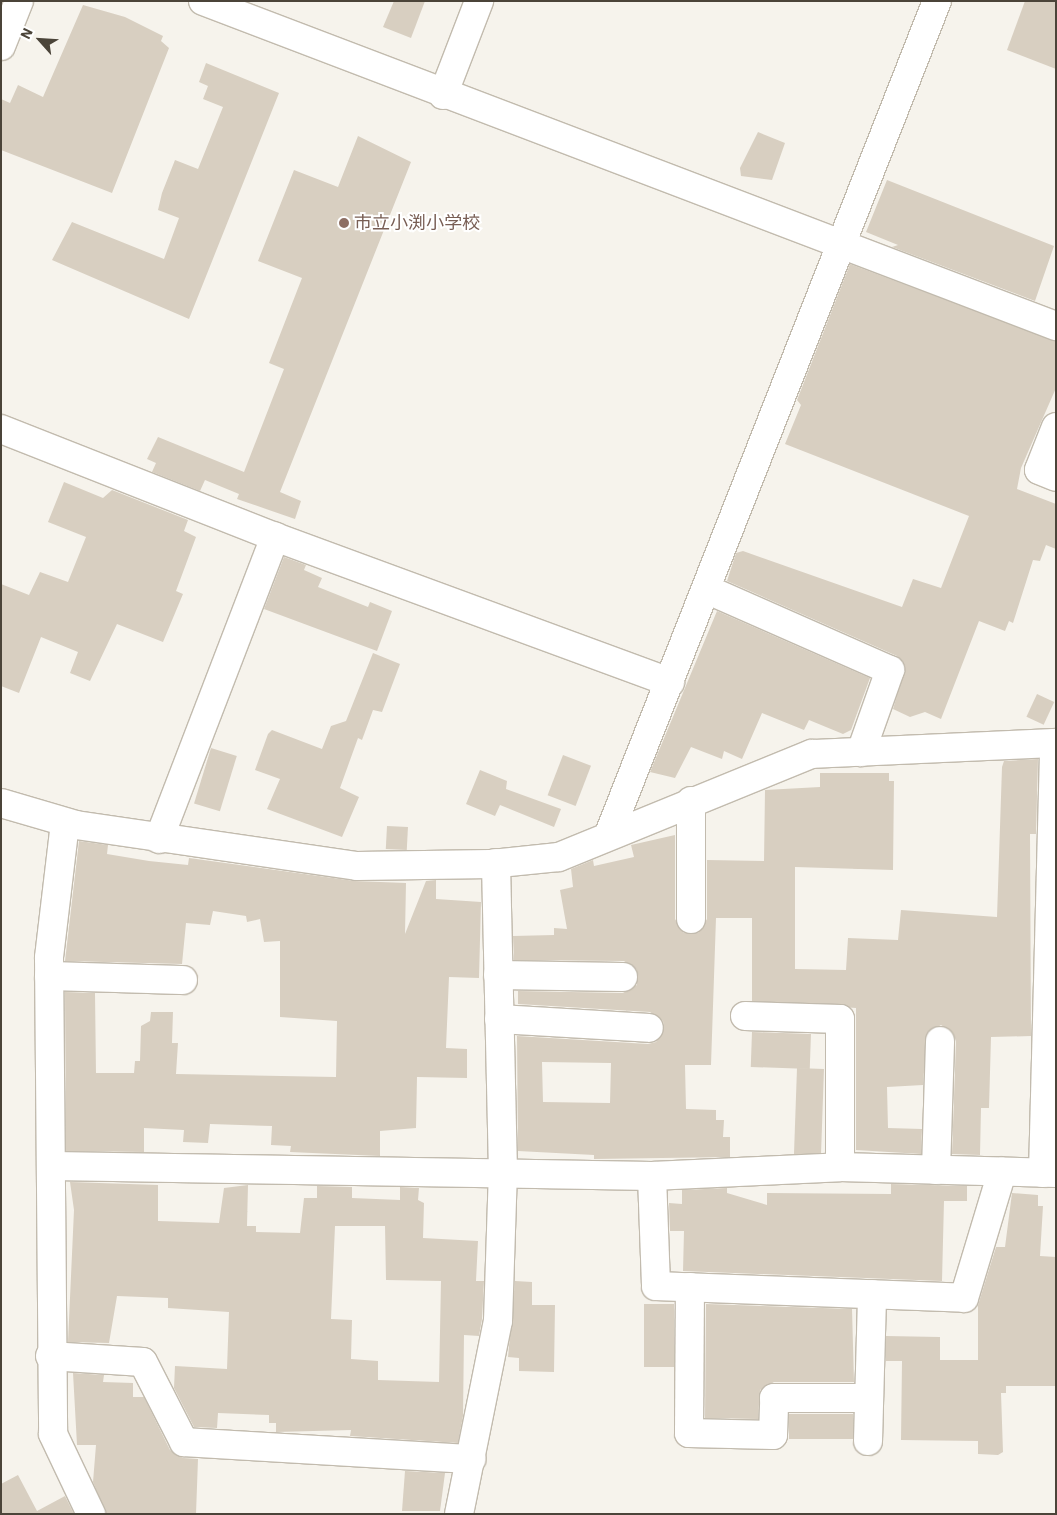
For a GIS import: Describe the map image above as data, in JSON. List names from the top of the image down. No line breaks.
{"places":["市立小渕小学校"],"north":"top left"}
